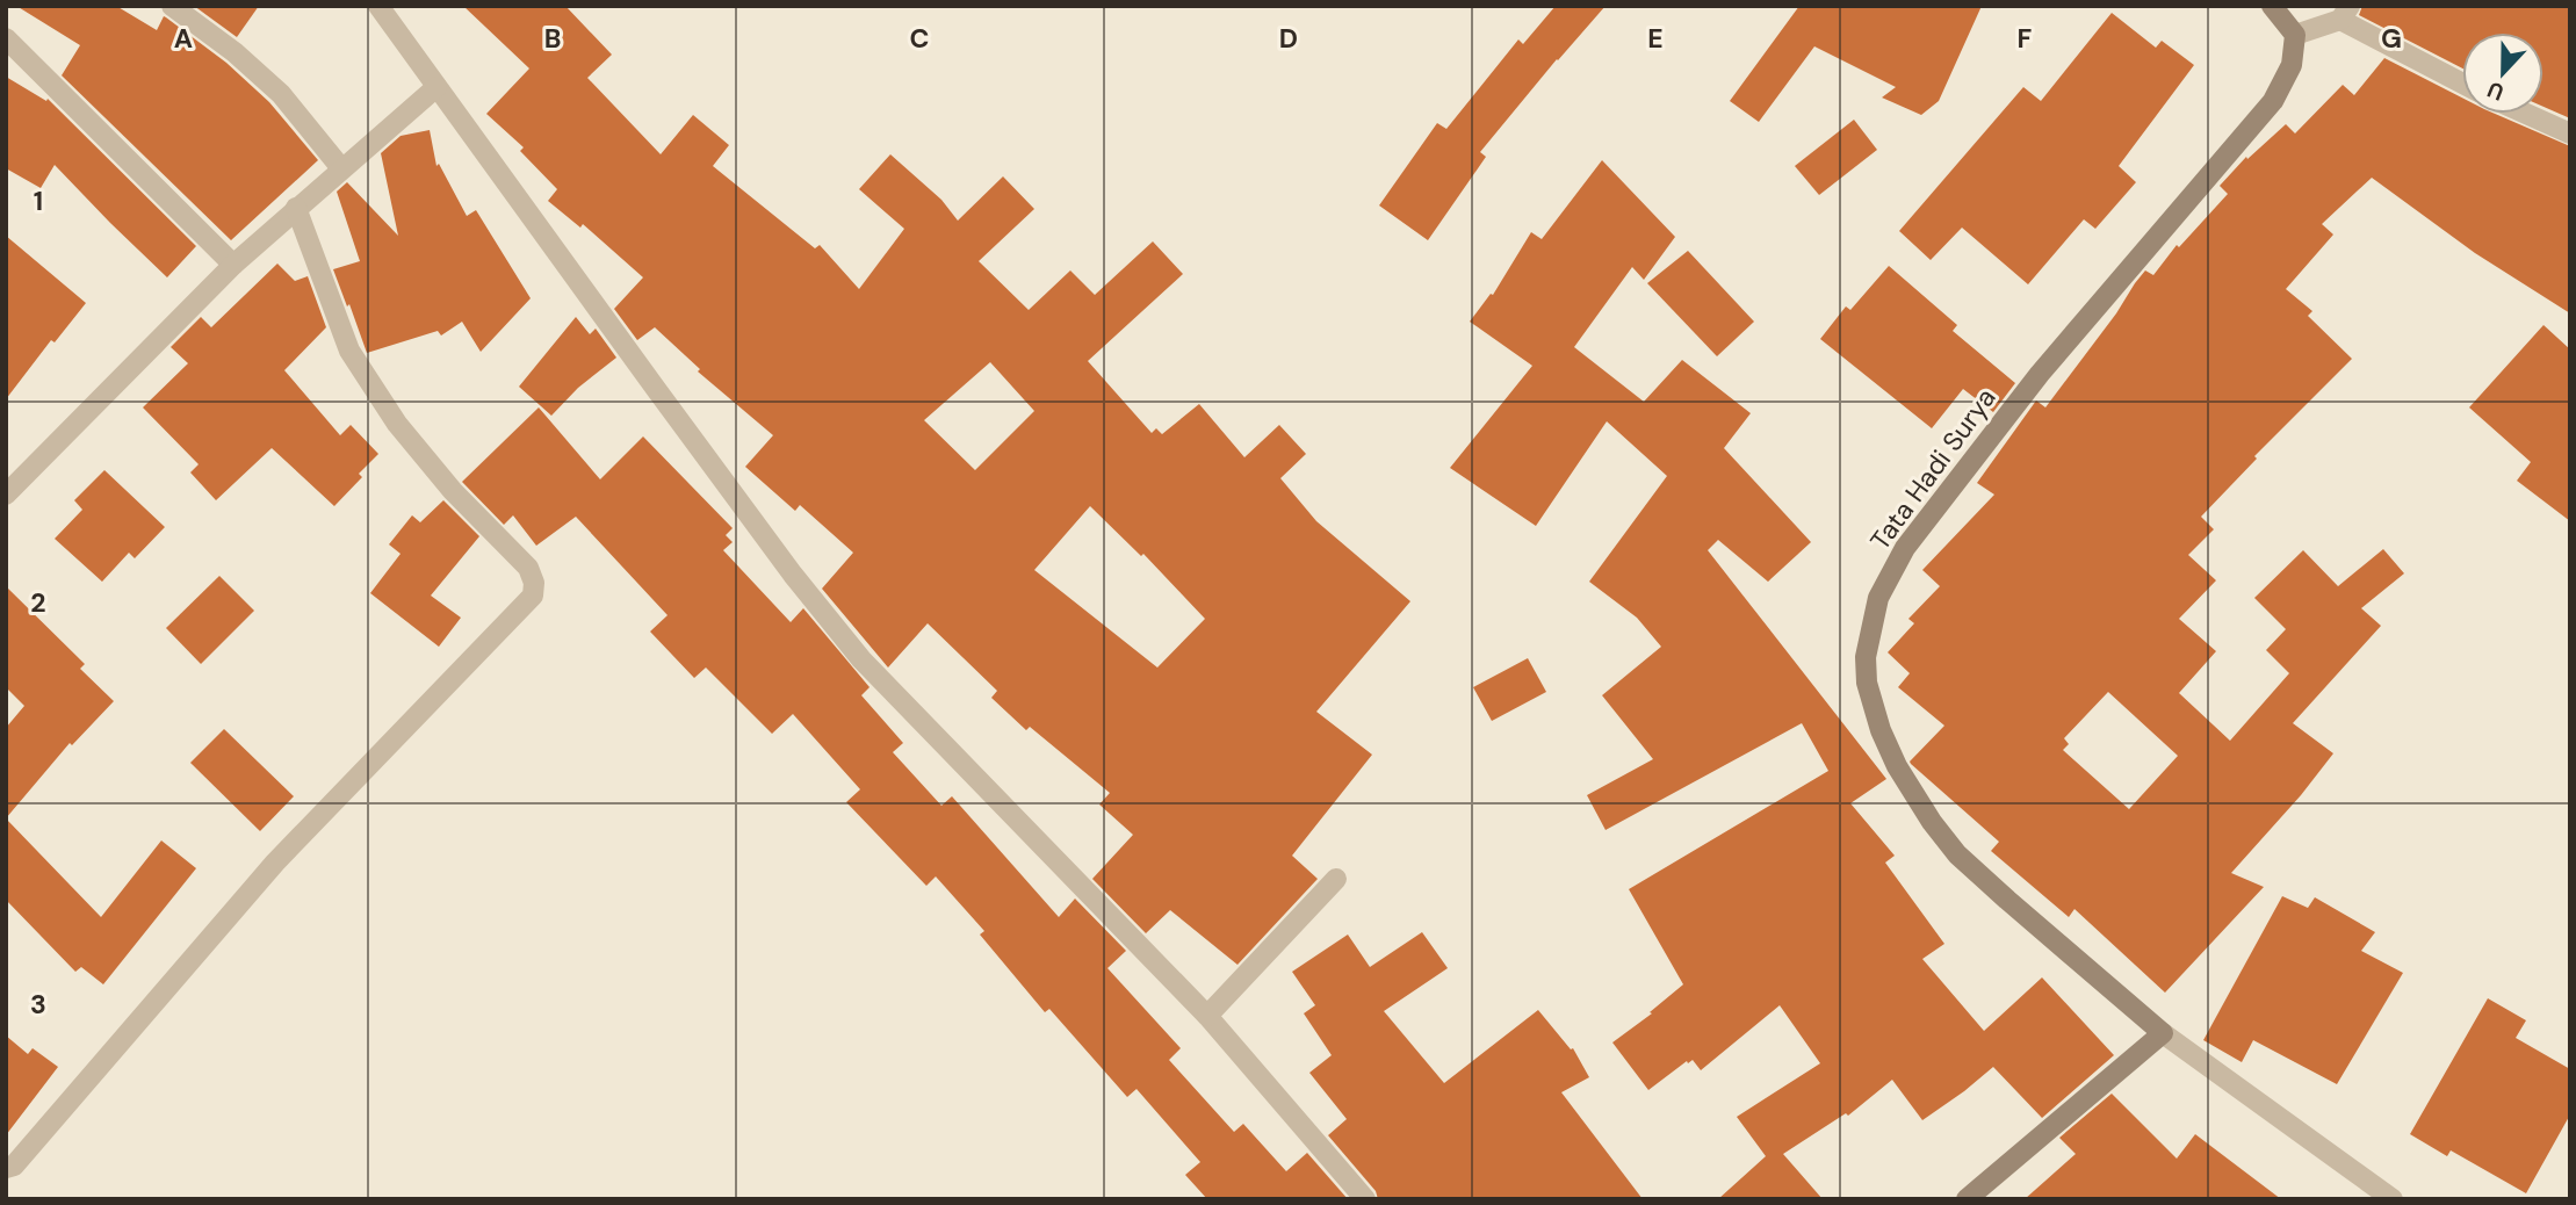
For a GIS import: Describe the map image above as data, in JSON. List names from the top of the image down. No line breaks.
{"streets":{"street":["Tata Hadi Surya"]},"north":"bottom","grid":{"columns":["A","B","C","D","E","F","G"],"rows":["1","2","3"]}}
